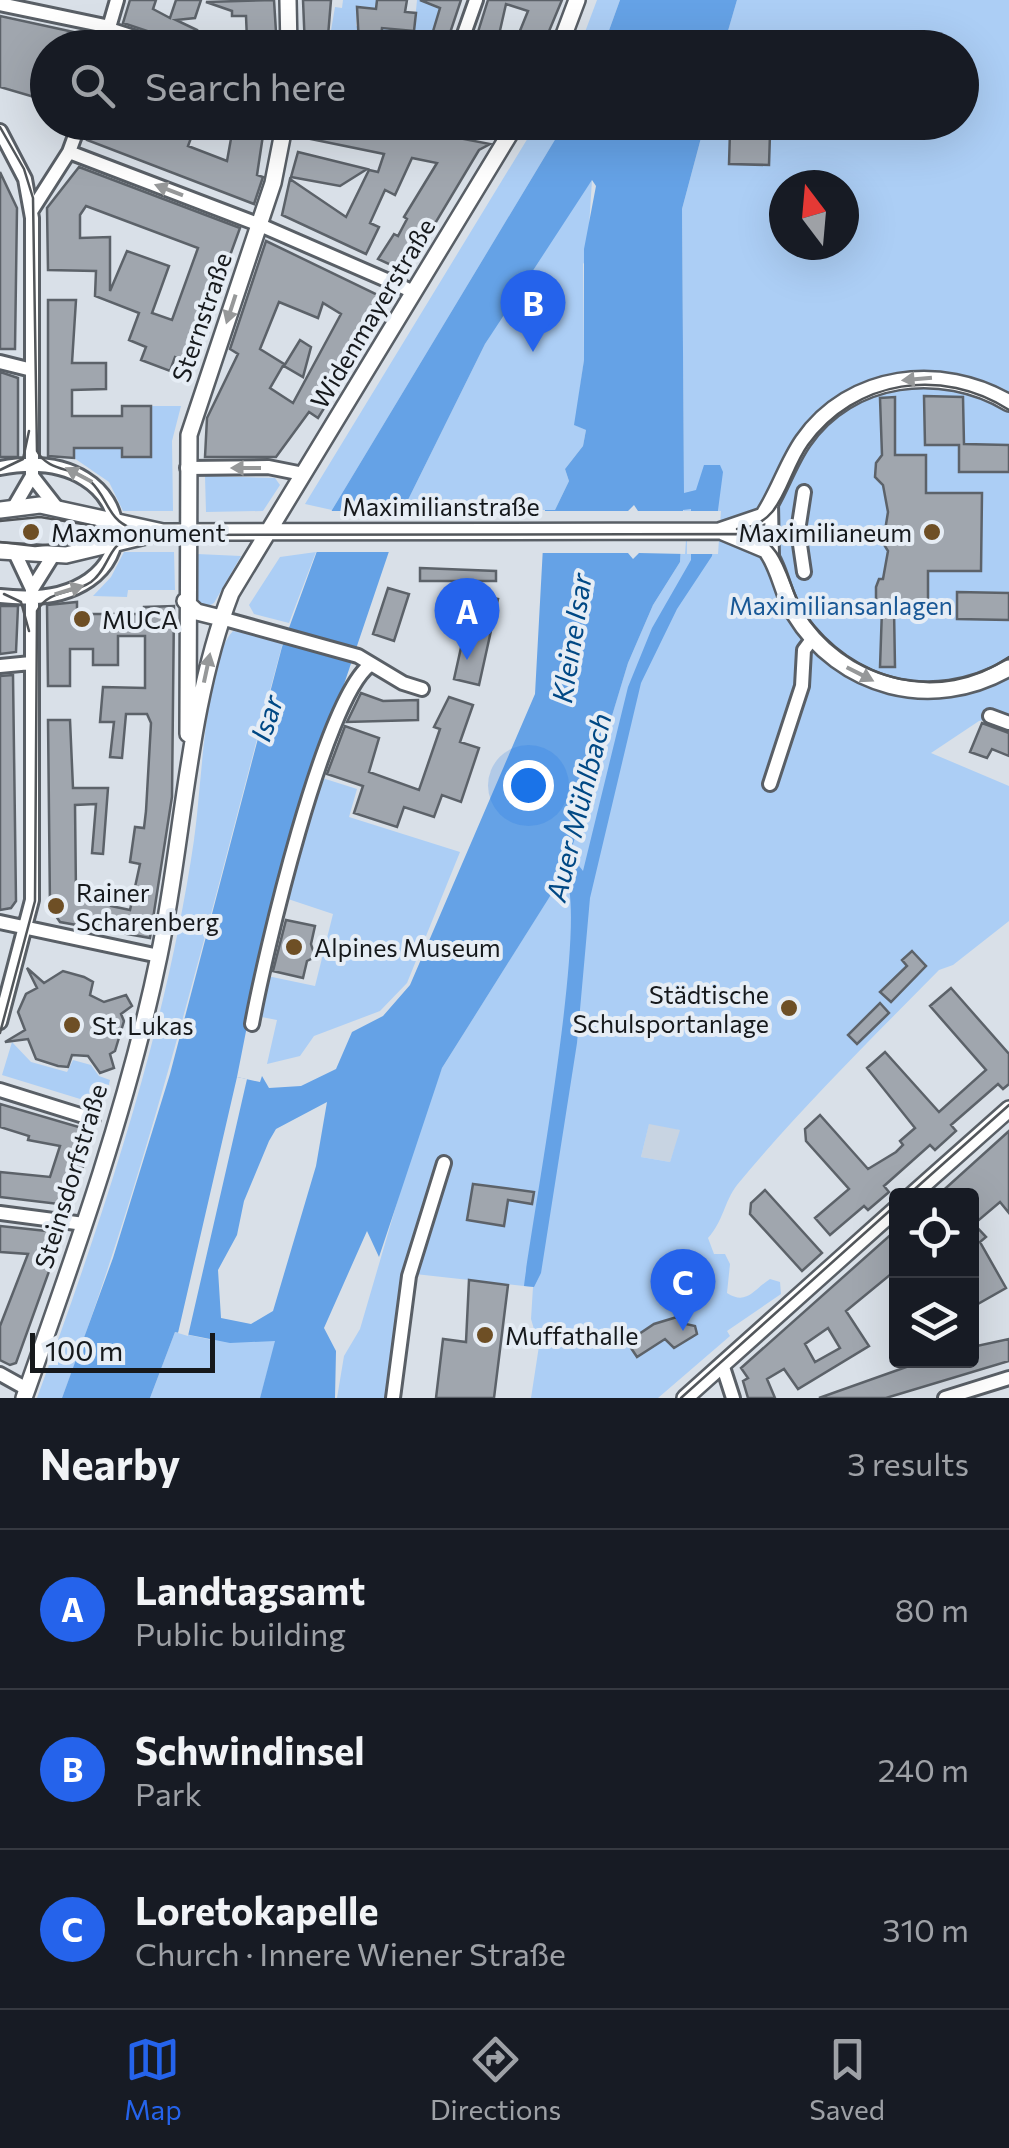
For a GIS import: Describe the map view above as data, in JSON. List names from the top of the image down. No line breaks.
{"streets":{"main road":["Widenmayerstraße","Sternstraße","Maximilianstraße","Steinsdorfstraße"]},"crossings":[["Widenmayerstraße","Maximilianstraße"],["Widenmayerstraße","Steinsdorfstraße"],["Sternstraße","Maximilianstraße"],["Sternstraße","Steinsdorfstraße"],["Maximilianstraße","Steinsdorfstraße"]],"one_way":["Sternstraße"],"water":["Kleine Isar","Isar","Auer Mühlbach"],"parks":["Maximiliansanlagen"],"places":["Maxmonument","Maximilianeum","MUCA","Rainer Scharenberg","Alpines Museum","Städtische Schulsportanlage","St. Lukas","Muffathalle"],"scale_bar":"100 m","north":"top","page":{"search":"Search here","pins":["B","A","C"],"scale":"100 m","heading":["Nearby","3 results"],"list":[{"mark":"A","name":"Landtagsamt","note":"Public building","value":"80 m"},{"mark":"B","name":"Schwindinsel","note":"Park","value":"240 m"},{"mark":"C","name":"Loretokapelle","note":"Church · Innere Wiener Straße","value":"310 m"}],"nav":["Map","Directions","Saved"]}}
